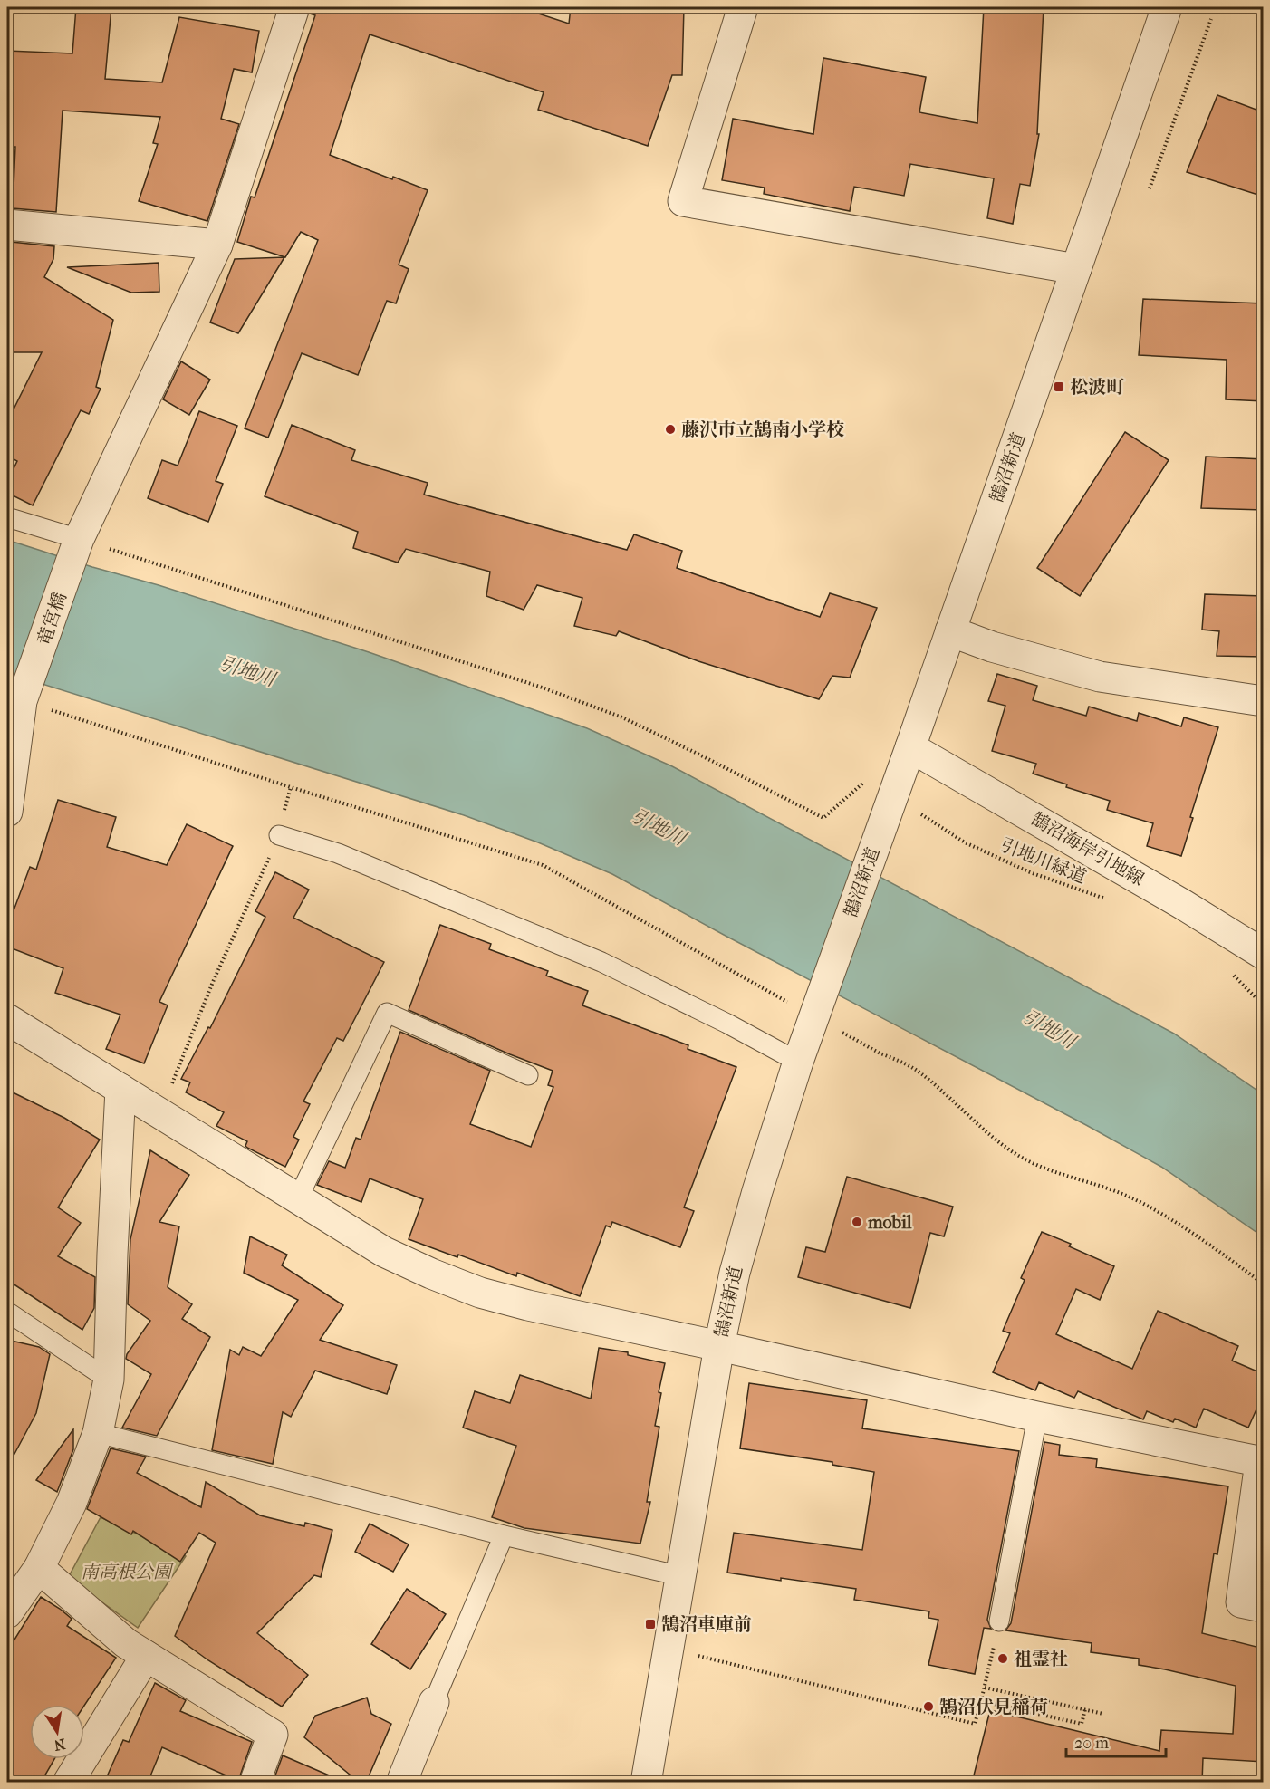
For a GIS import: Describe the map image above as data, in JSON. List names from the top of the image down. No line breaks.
{"streets":{"street":["鵠沼新道","竜宮橋","鵠沼海岸引地線"],"path":["引地川緑道"]},"crossings":[["鵠沼新道","鵠沼海岸引地線"]],"water":["引地川"],"parks":["南高根公園"],"places":{"transit":["松波町","鵠沼車庫前"],"other":["藤沢市立鵠南小学校","mobil","祖霊社","鵠沼伏見稲荷"]},"scale_bar":"20 m","north":"bottom"}
